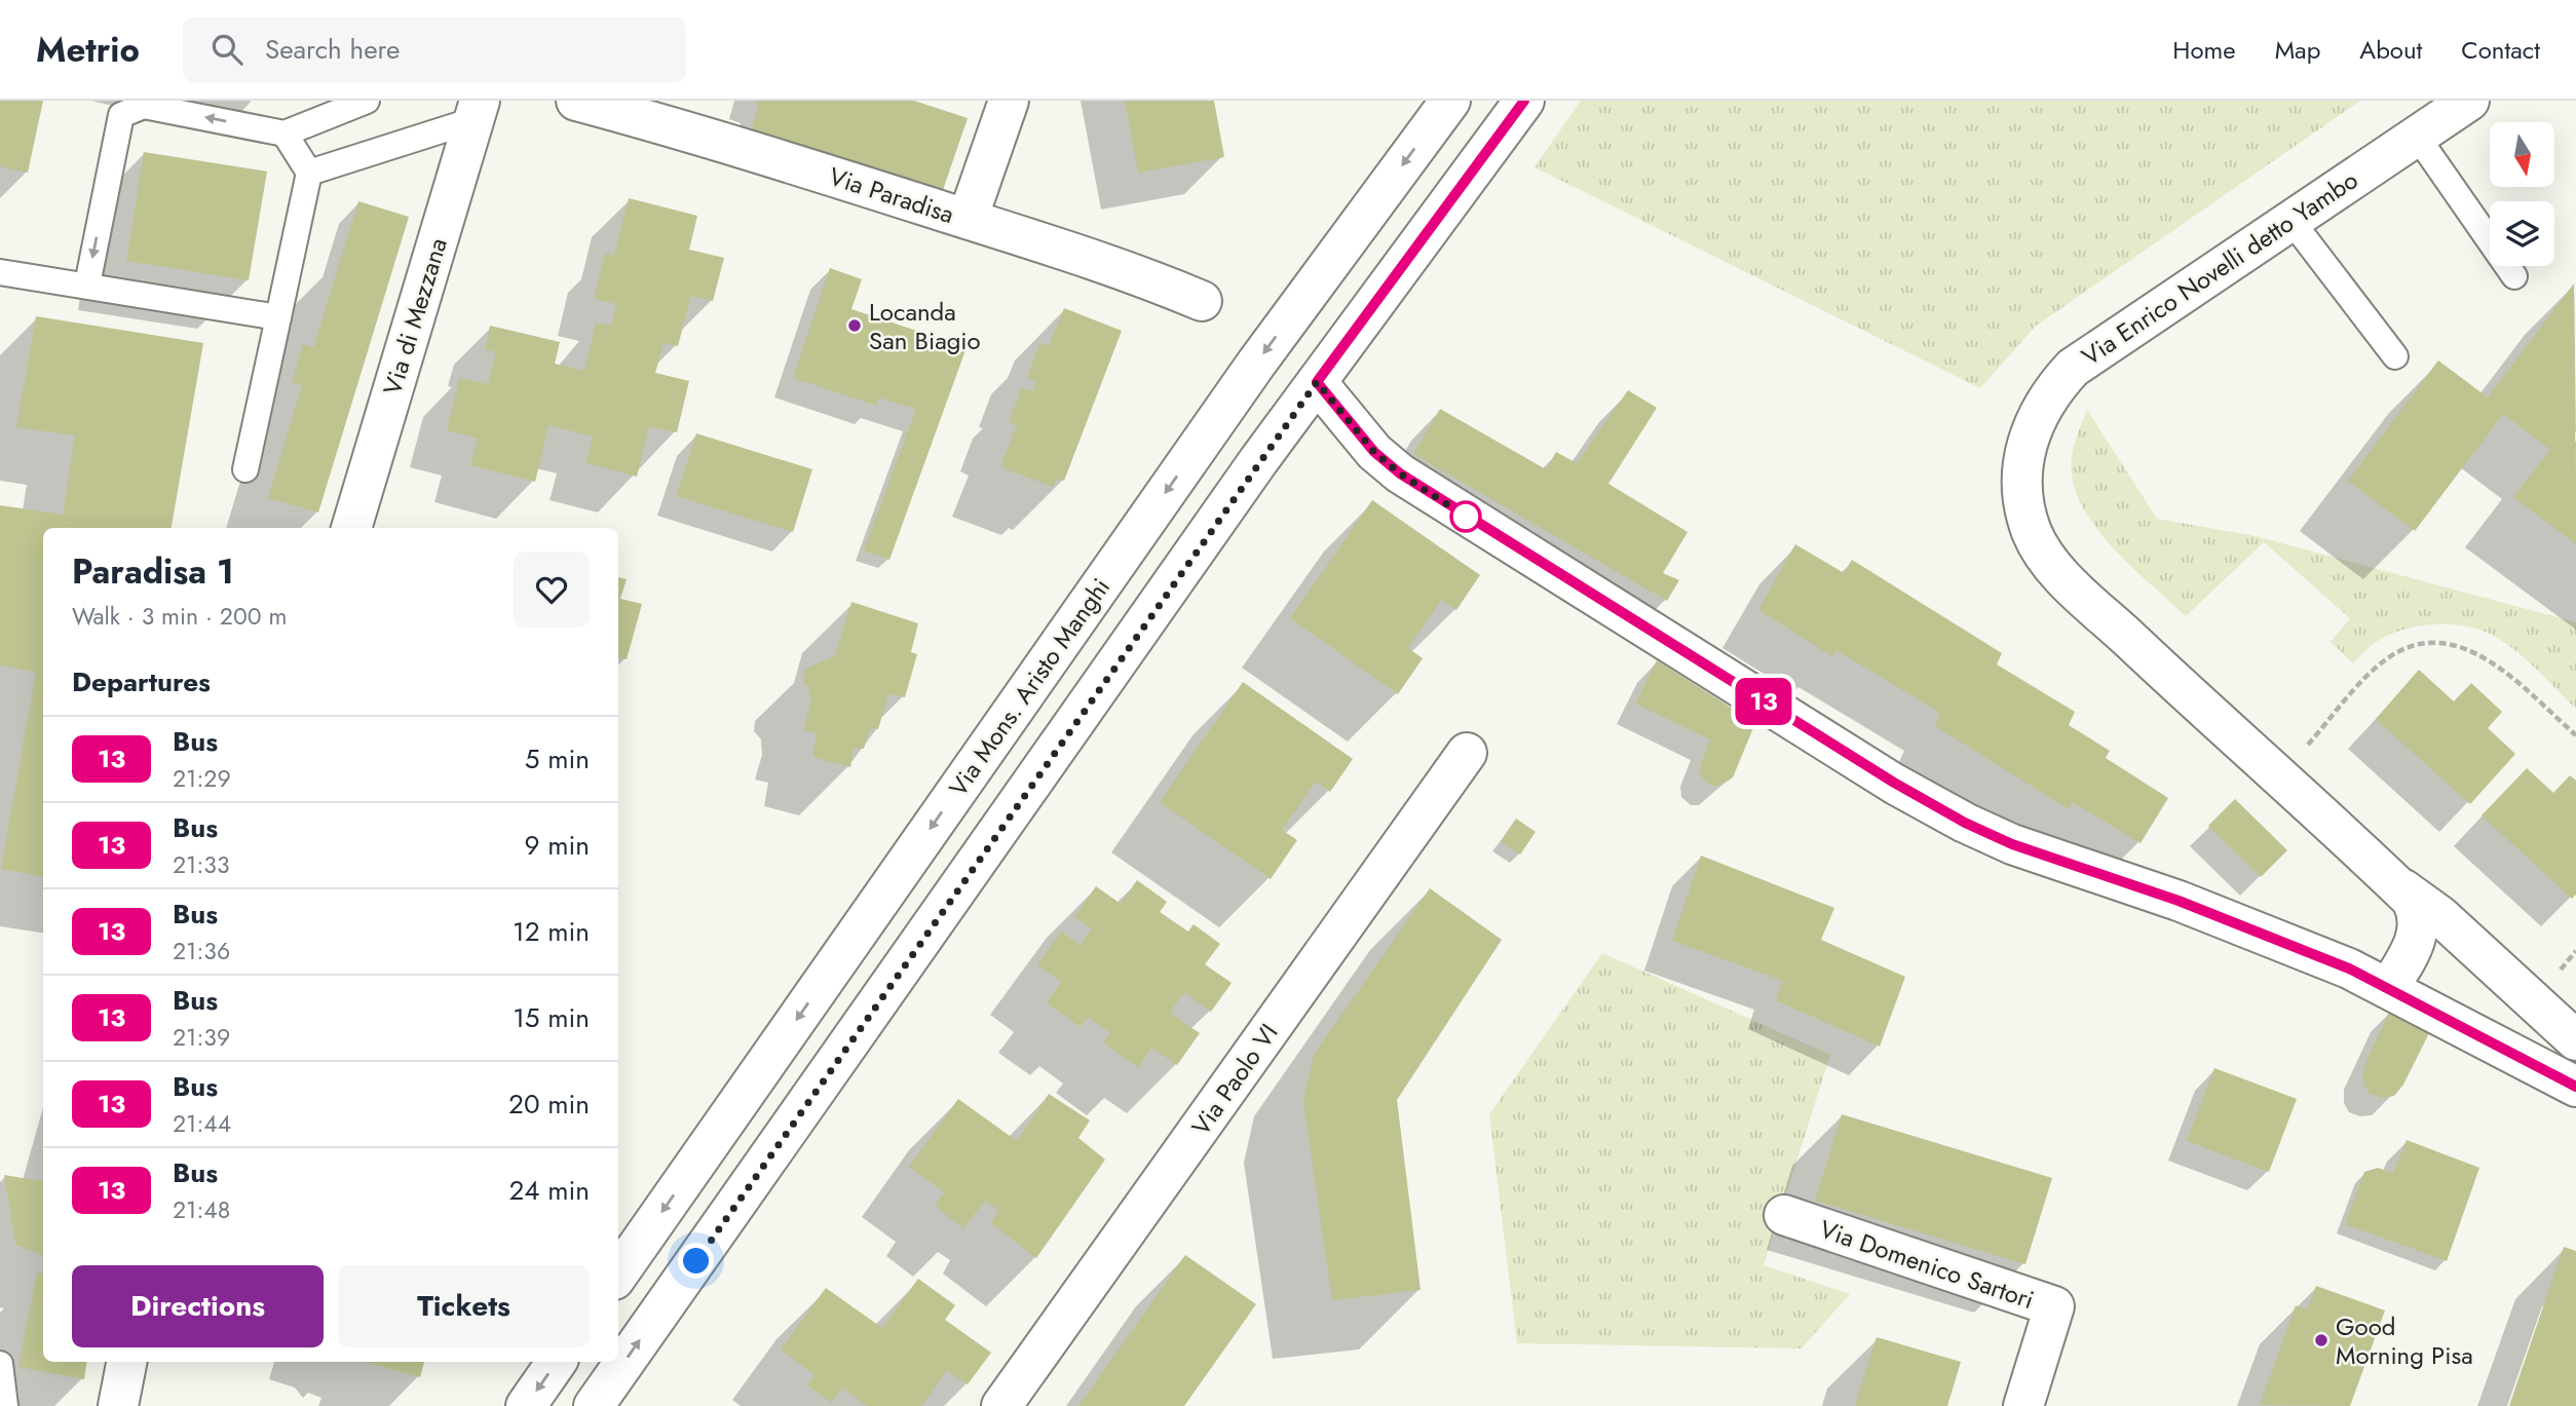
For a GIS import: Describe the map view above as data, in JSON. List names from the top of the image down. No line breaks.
{"streets":{"street":["Via Paradisa","Via Enrico Novelli detto Yambo","Via di Mezzana","Via Mons. Aristo Manghi","Via Paolo VI","Via Domenico Sartori"]},"places":["Locanda San Biagio","Good Morning Pisa"],"lines":["bus line 13"],"north":"bottom","page":{"header":"Metrio","search":"Search here","nav":["Home","Map","About","Contact"],"on_map":"13","heading":[["Paradisa 1","Walk · 3 min · 200 m"],"Departures"],"list":[{"mark":"13","name":"Bus","note":"21:29","value":"5 min"},{"mark":"13","name":"Bus","note":"21:33","value":"9 min"},{"mark":"13","name":"Bus","note":"21:36","value":"12 min"},{"mark":"13","name":"Bus","note":"21:39","value":"15 min"},{"mark":"13","name":"Bus","note":"21:44","value":"20 min"},{"mark":"13","name":"Bus","note":"21:48","value":"24 min"}],"buttons":["Directions","Tickets"]}}
